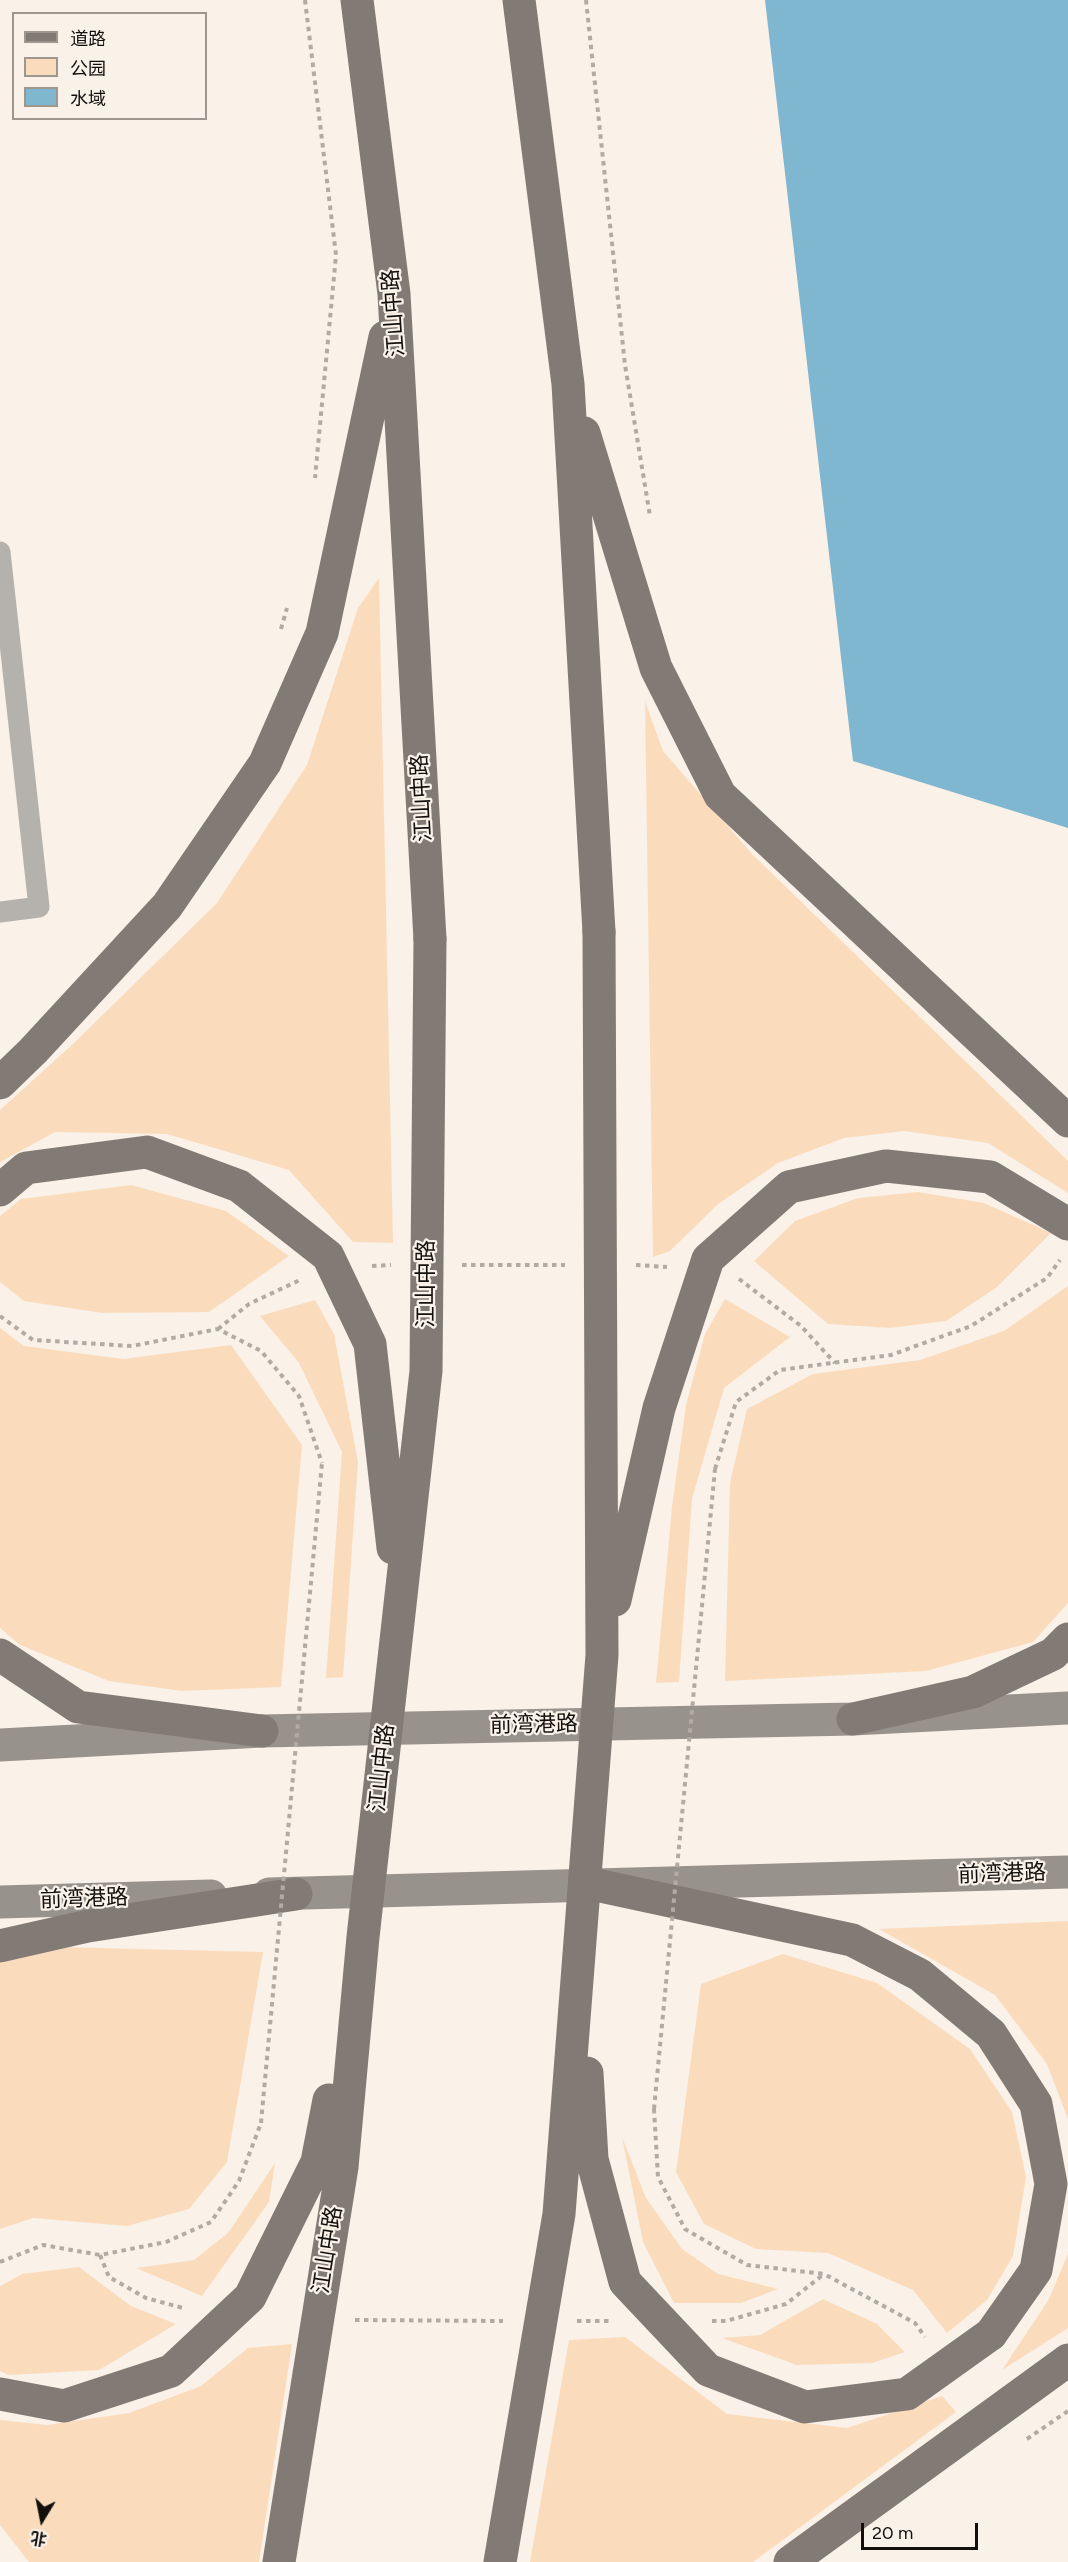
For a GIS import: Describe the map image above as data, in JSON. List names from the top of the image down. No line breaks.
{"streets":{"main road":["江山中路","前湾港路"]},"legend":["道路","公园","水域"],"scale_bar":"20 m","north":"bottom"}
